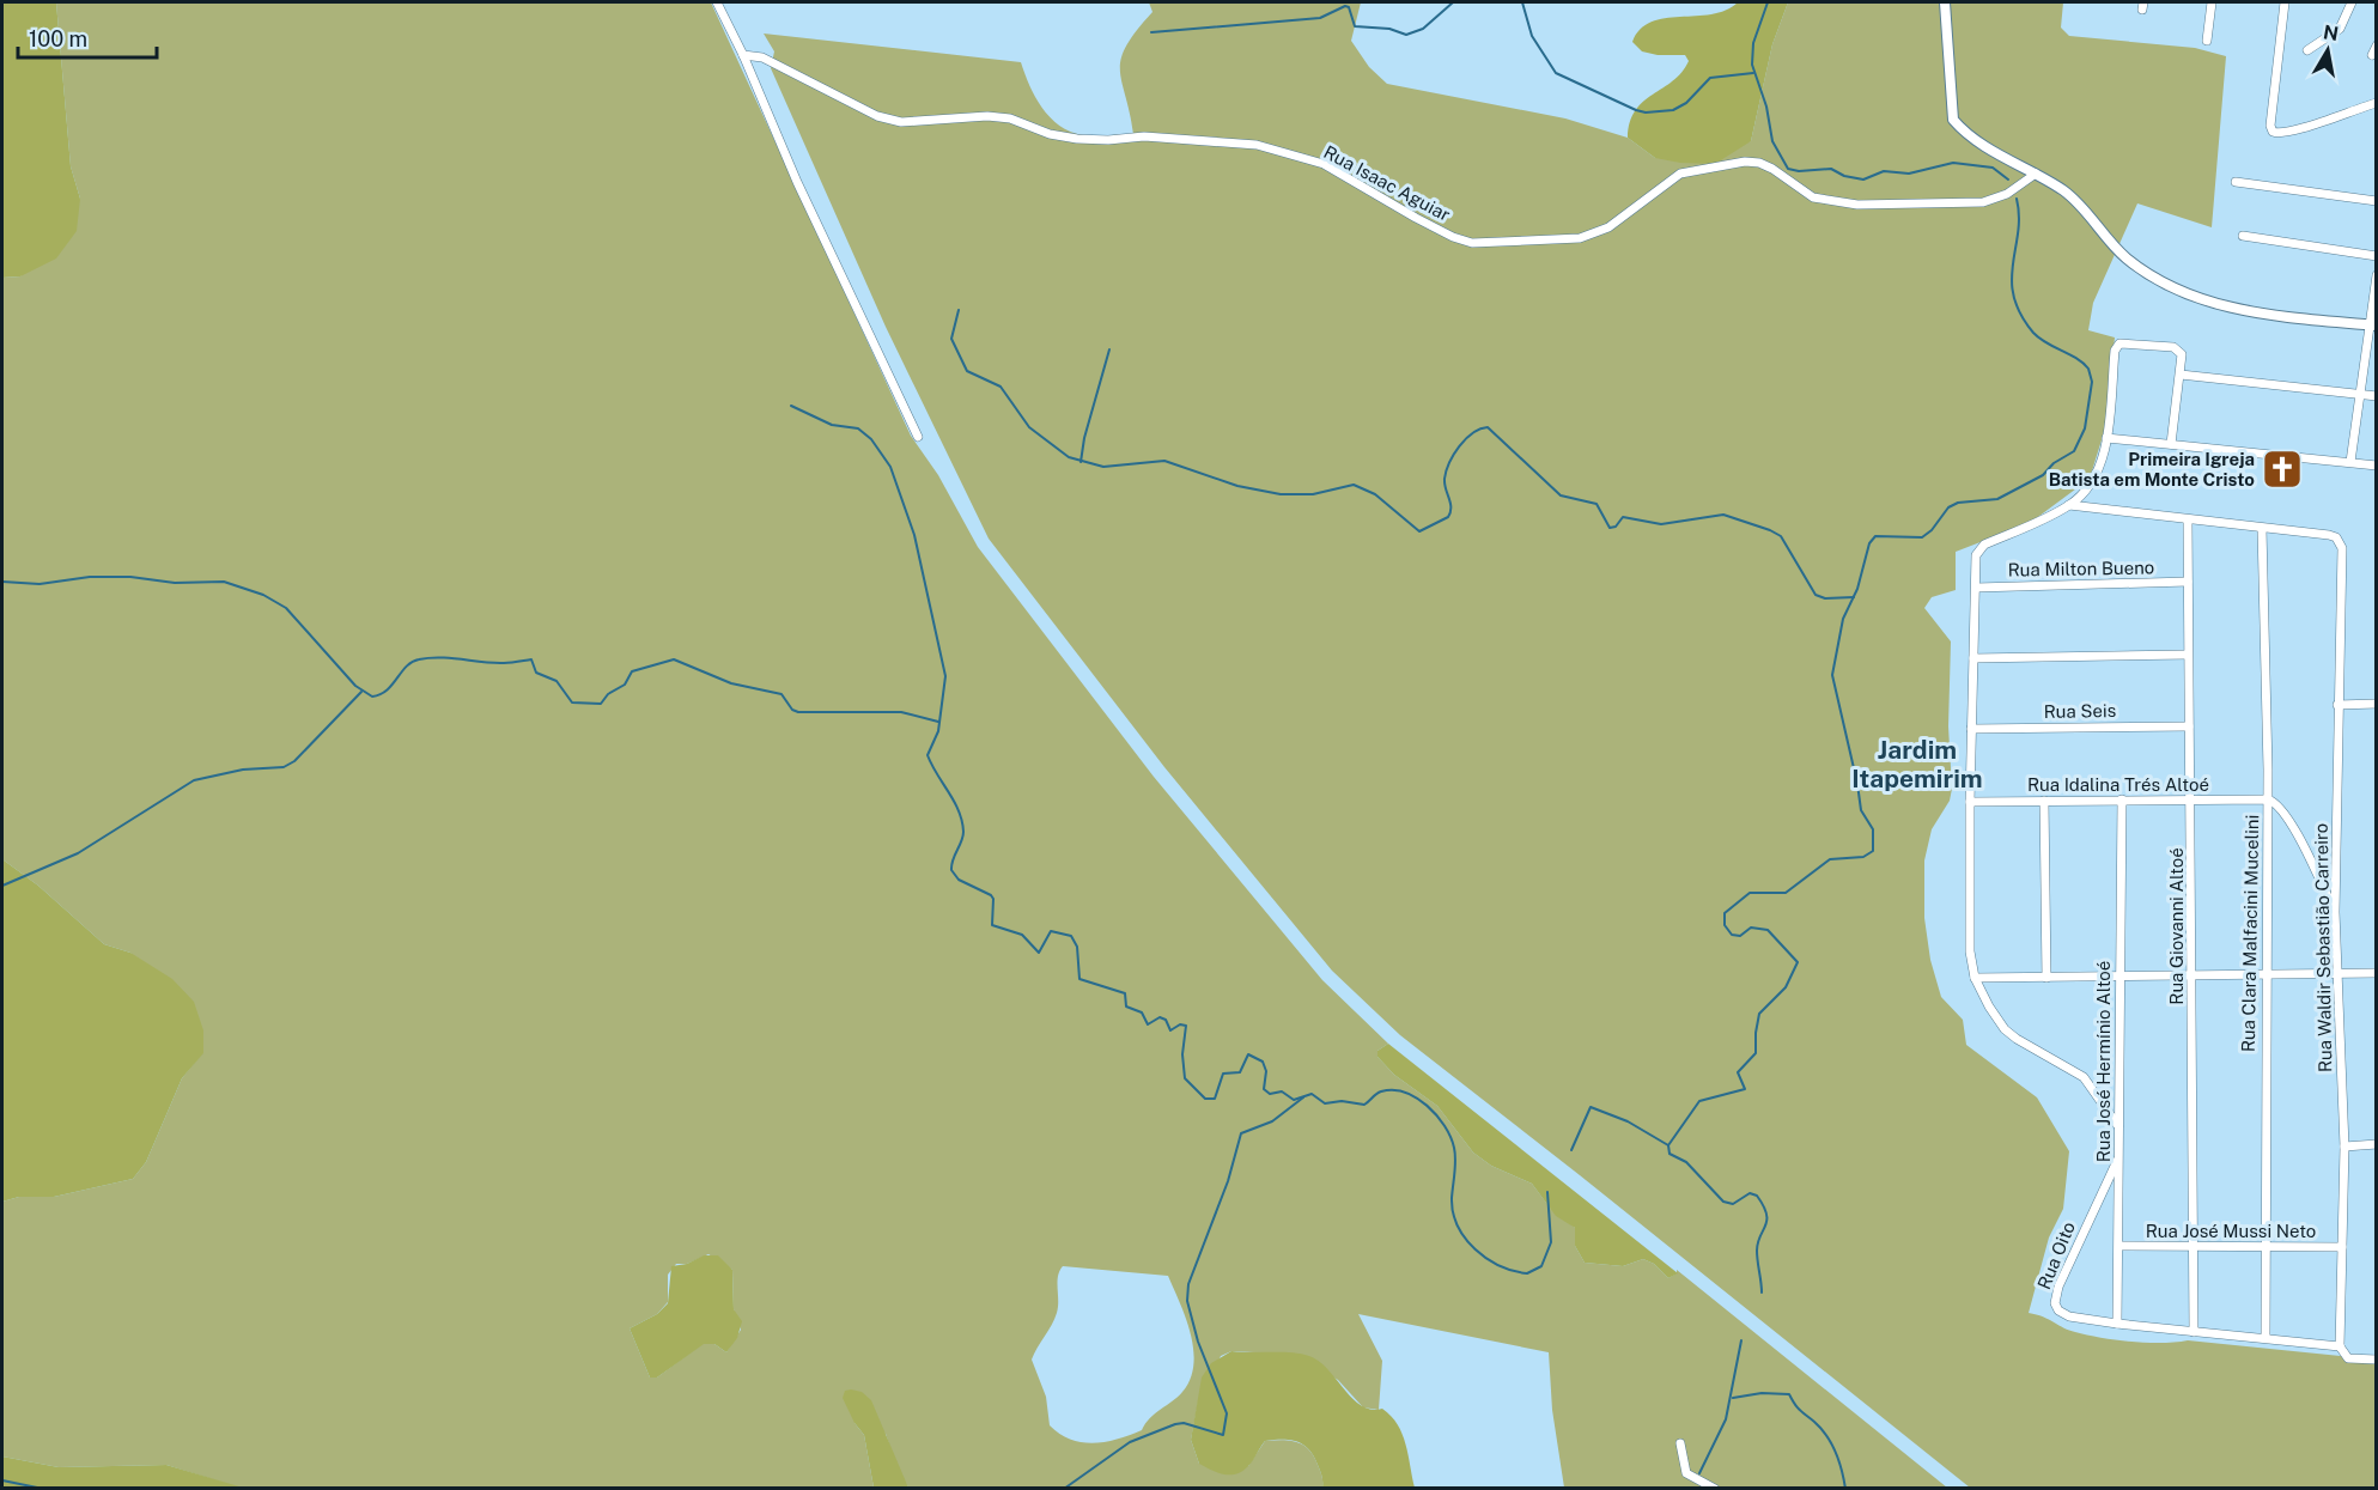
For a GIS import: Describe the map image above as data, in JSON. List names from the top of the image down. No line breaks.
{"streets":{"street":["Rua Isaac Aguiar","Rua Milton Bueno","Rua Seis","Rua Idalina Trés Altoé","Rua Giovanni Altoé","Rua Clara Malfacini Mucelini","Rua Waldir Sebastião Carreiro","Rua José Hermínio Altoé","Rua José Mussi Neto","Rua Oito"]},"crossings":[["Rua Milton Bueno","Rua Giovanni Altoé"],["Rua Seis","Rua Giovanni Altoé"],["Rua Idalina Trés Altoé","Rua Giovanni Altoé"],["Rua Idalina Trés Altoé","Rua Clara Malfacini Mucelini"],["Rua Idalina Trés Altoé","Rua José Hermínio Altoé"],["Rua Giovanni Altoé","Rua José Mussi Neto"],["Rua Clara Malfacini Mucelini","Rua Waldir Sebastião Carreiro"],["Rua Clara Malfacini Mucelini","Rua José Mussi Neto"],["Rua Waldir Sebastião Carreiro","Rua José Mussi Neto"],["Rua José Hermínio Altoé","Rua José Mussi Neto"],["Rua José Hermínio Altoé","Rua Oito"]],"districts":["Jardim Itapemirim"],"places":{"church":["Primeira Igreja Batista em Monte Cristo"]},"scale_bar":"100 m","north":"top"}
